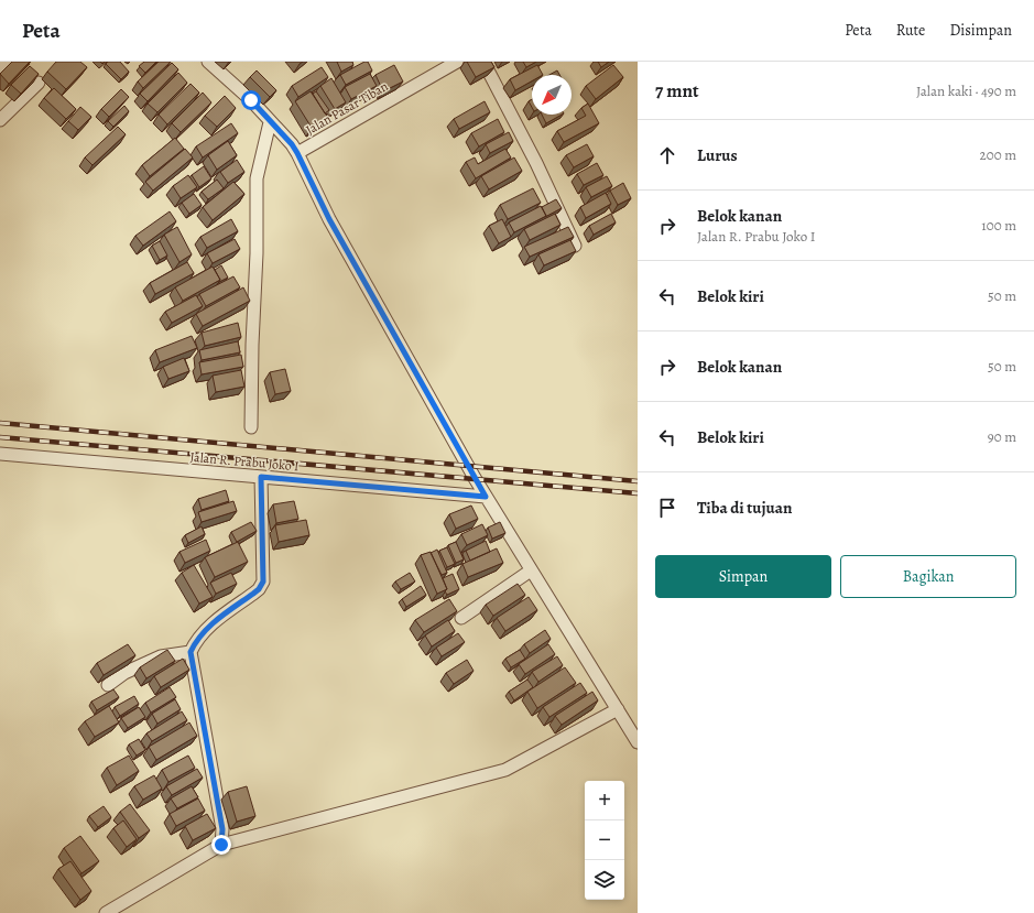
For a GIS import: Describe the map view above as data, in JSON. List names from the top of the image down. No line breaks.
{"streets":{"street":["Jalan Pasar Tiban","Jalan R. Prabu Joko I"]},"north":"bottom left","page":{"header":"Peta","nav":["Peta","Rute","Disimpan"],"heading":["7 mnt","Jalan kaki · 490 m"],"list":[["Lurus","200 m"],["Belok kanan","Jalan R. Prabu Joko I","100 m"],["Belok kiri","50 m"],["Belok kanan","50 m"],["Belok kiri","90 m"],"Tiba di tujuan"],"buttons":["Simpan","Bagikan"],"map_buttons":["+","−"]}}
